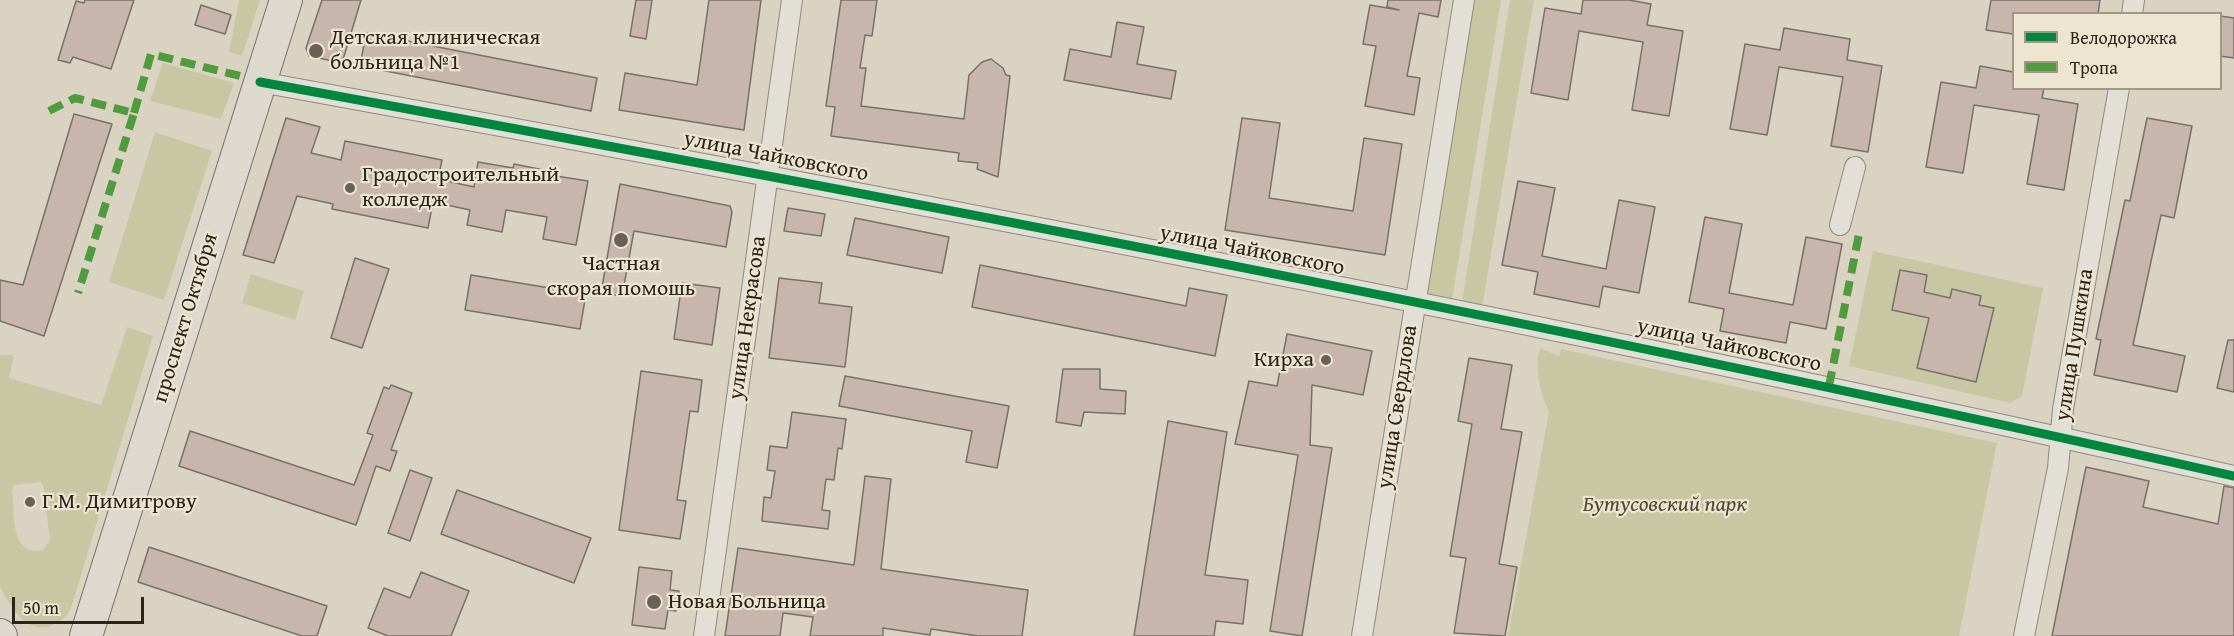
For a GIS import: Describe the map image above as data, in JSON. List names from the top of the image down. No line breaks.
{"streets":{"main road":["проспект Октября"],"street":["улица Чайковского","улица Некрасова","улица Пушкина","улица Свердлова"]},"crossings":[["улица Чайковского","проспект Октября"],["улица Чайковского","улица Некрасова"],["улица Чайковского","улица Пушкина"],["улица Чайковского","улица Свердлова"]],"parks":["Бутусовский парк"],"places":["Детская клиническая больница №1","Градостроительный колледж","Частная скорая помошь","Кирха","Г.М. Димитрову","Новая Больница"],"legend":["Велодорожка","Тропа"],"scale_bar":"50 m"}
